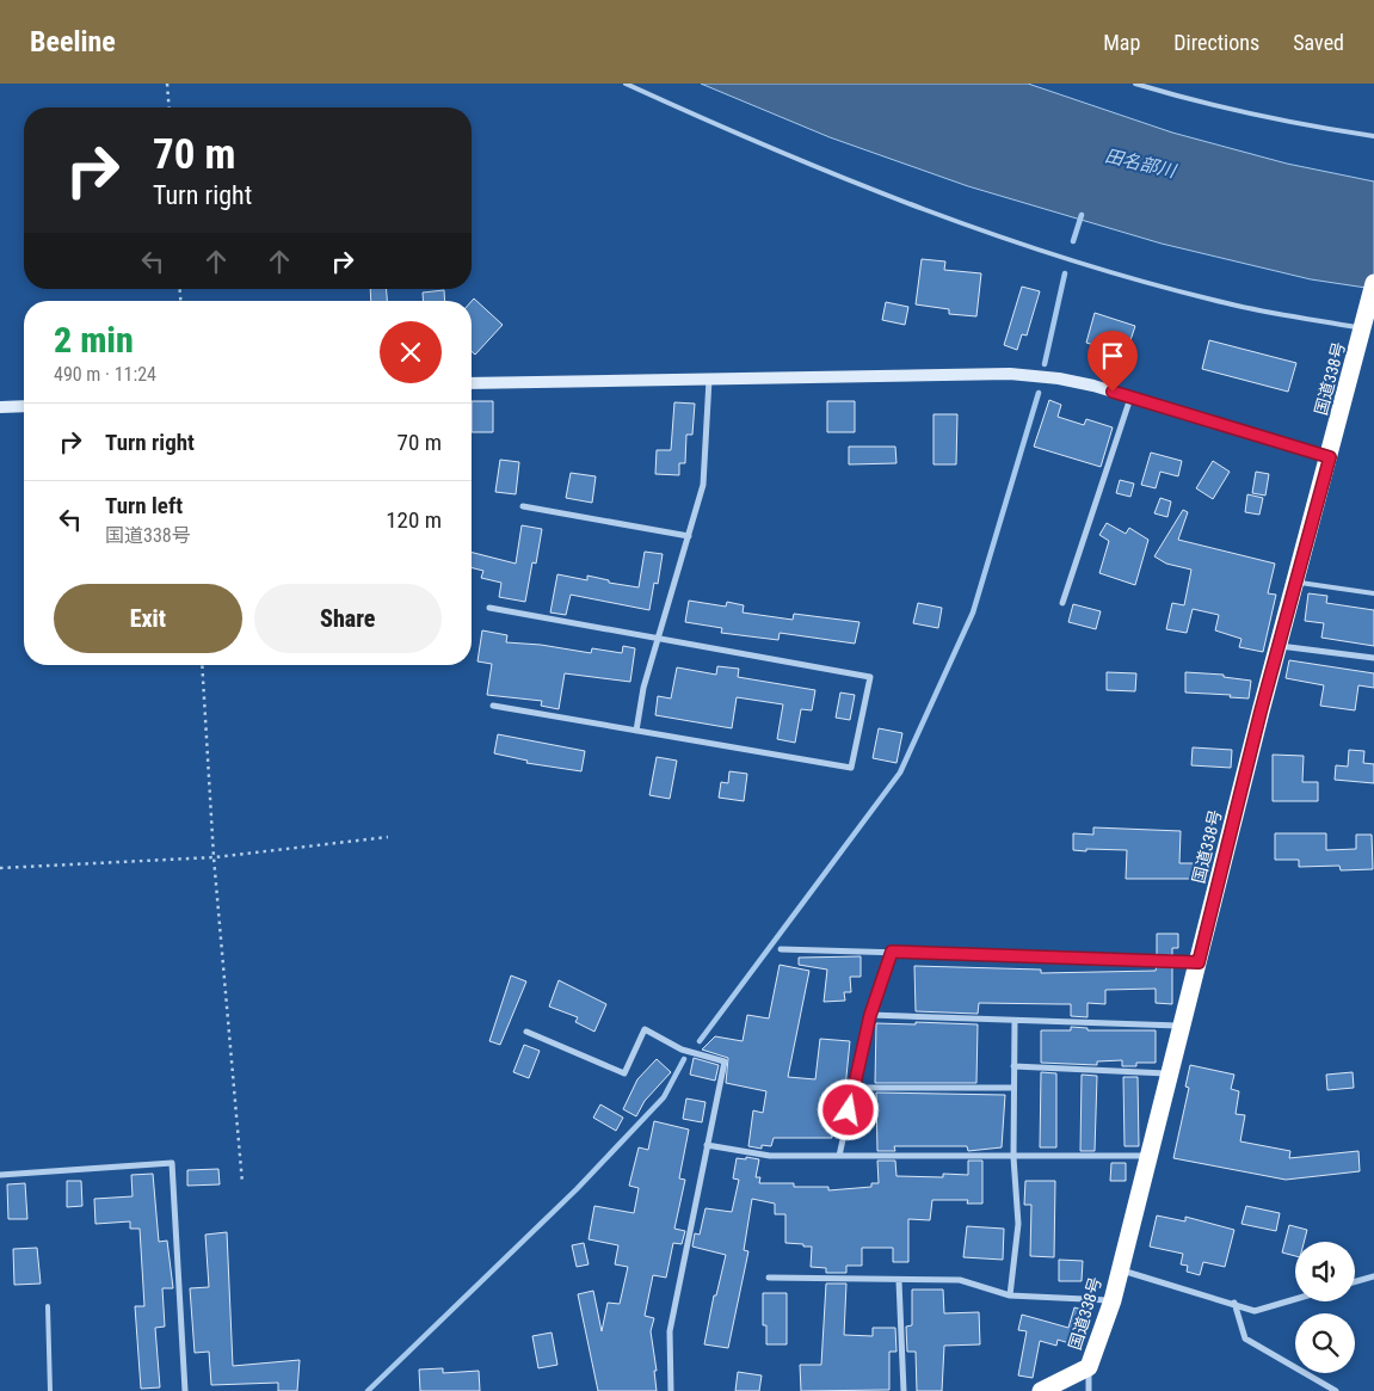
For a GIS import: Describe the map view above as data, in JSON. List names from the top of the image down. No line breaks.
{"streets":{"highway":["国道338号"]},"water":["田名部川"],"page":{"header":"Beeline","nav":["Map","Directions","Saved"],"turn":["70 m","Turn right"],"heading":["2 min","490 m · 11:24"],"list":[{"name":"Turn right","value":"70 m"},{"name":"Turn left","note":"国道338号","value":"120 m"}],"buttons":["Exit","Share"]}}
